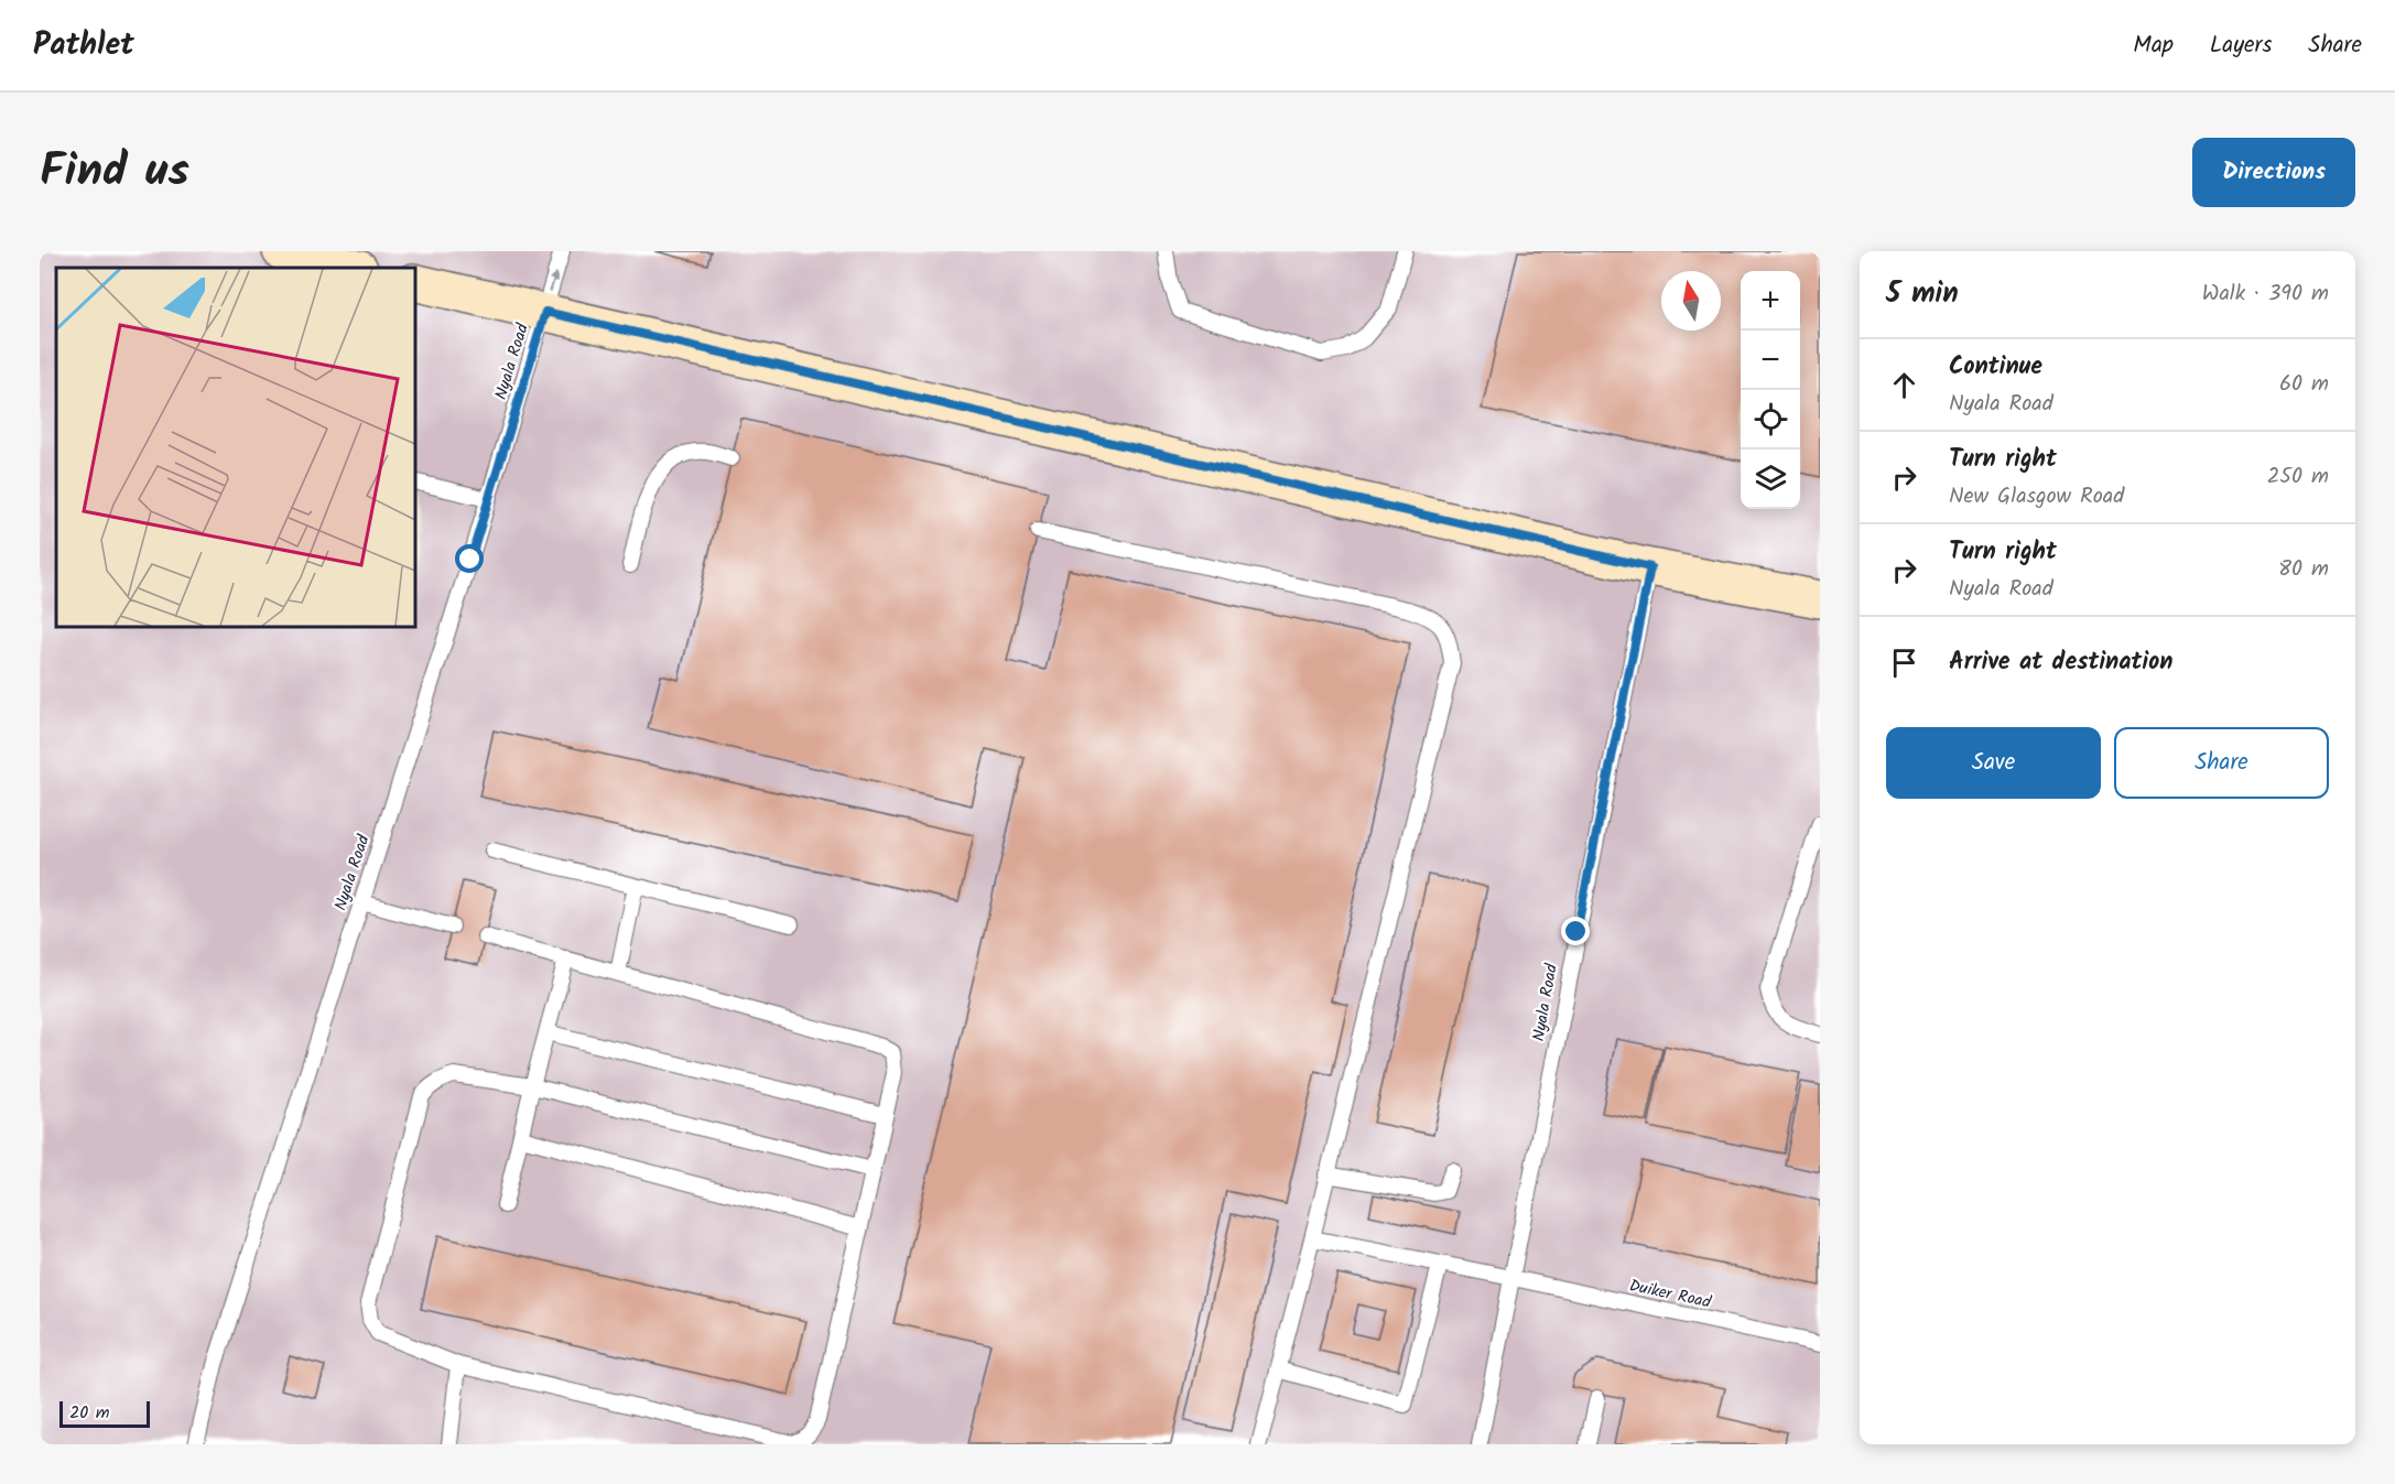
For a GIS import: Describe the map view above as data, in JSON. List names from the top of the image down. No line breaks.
{"streets":{"lane":["Nyala Road","Duiker Road"]},"crossings":[["Nyala Road","Duiker Road"]],"scale_bar":"20 m","north":"top","page":{"header":"Pathlet","nav":["Map","Layers","Share"],"title":"Find us","buttons":["Directions",["Save","Share"]],"heading":["5 min","Walk · 390 m"],"map_buttons":["+","−"],"list":[["Continue","Nyala Road","60 m"],["Turn right","New Glasgow Road","250 m"],["Turn right","Nyala Road","80 m"],"Arrive at destination"],"scale":"20 m"}}
